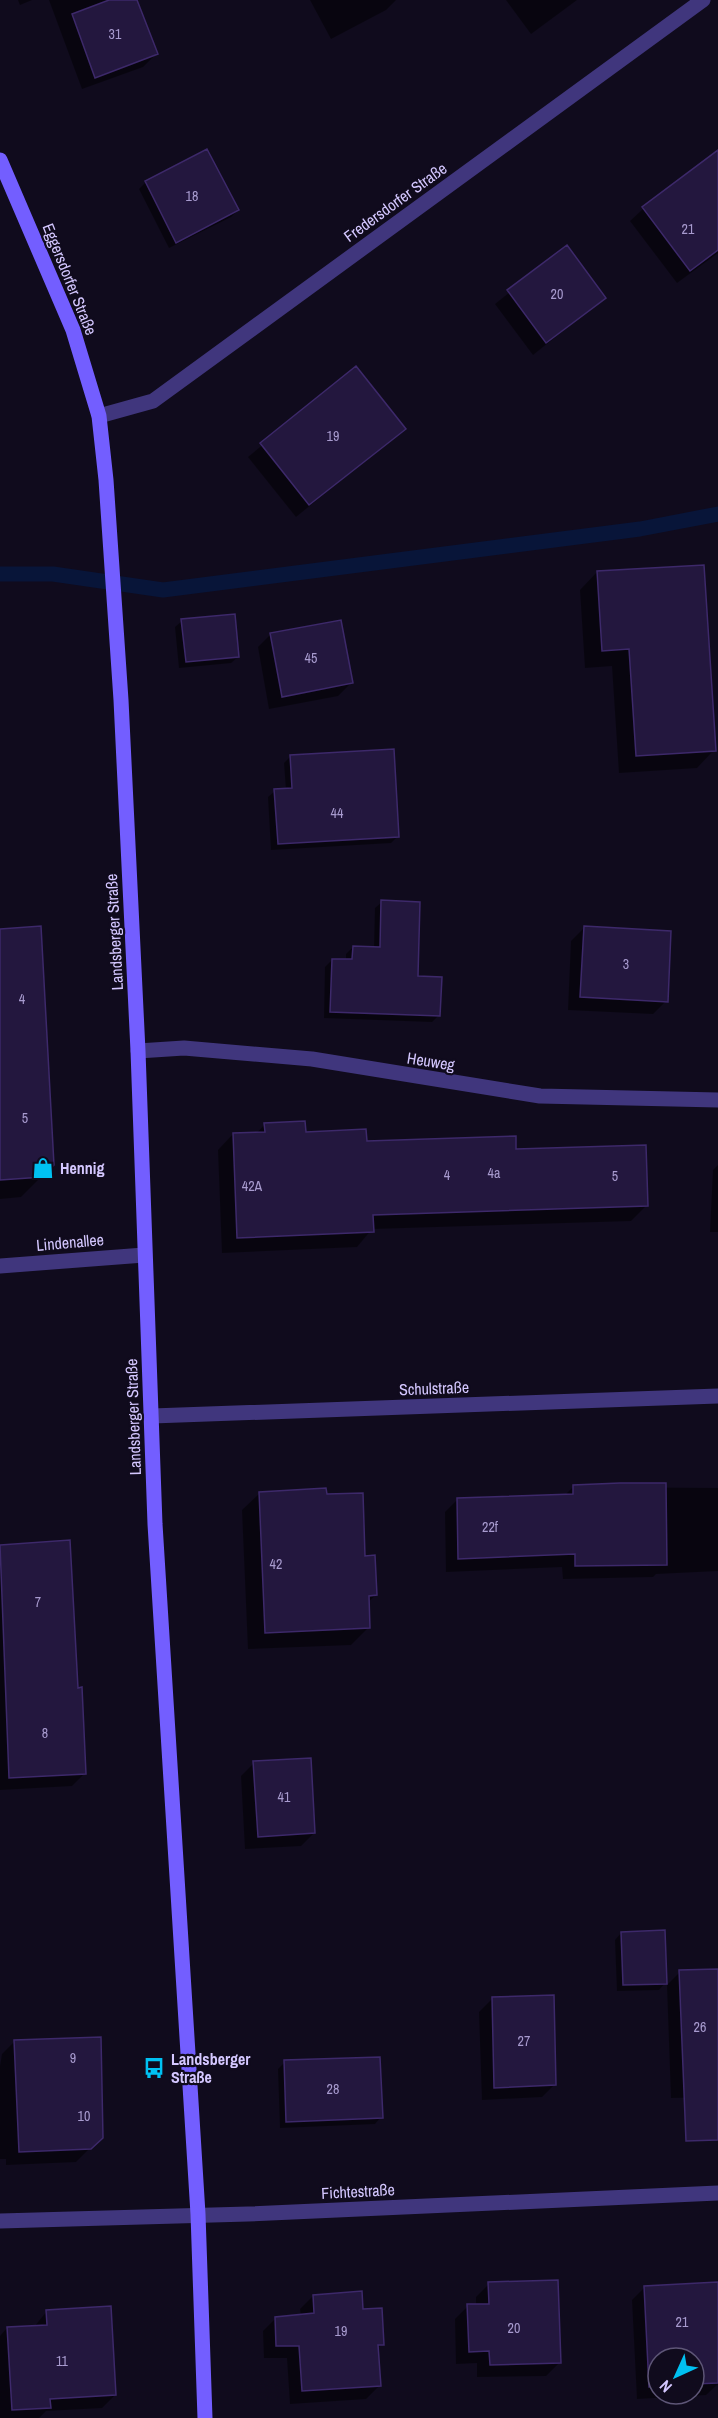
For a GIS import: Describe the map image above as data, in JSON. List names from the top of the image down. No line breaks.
{"streets":{"main road":["Eggersdorfer Straße","Landsberger Straße"],"street":["Fredersdorfer Straße","Heuweg","Lindenallee","Schulstraße","Fichtestraße"]},"crossings":[["Fredersdorfer Straße","Eggersdorfer Straße"],["Fredersdorfer Straße","Landsberger Straße"],["Eggersdorfer Straße","Landsberger Straße"],["Landsberger Straße","Heuweg"],["Landsberger Straße","Lindenallee"],["Landsberger Straße","Schulstraße"],["Landsberger Straße","Fichtestraße"]],"places":{"shop":["Hennig"],"bus stop":["Landsberger Straße"]},"house_numbers":["31","18","21","20","19","45","44","3","4","5","4a","4","5","42A","22f","42","7","8","41","26","27","9","28","10","21","20","19","11"],"north":"bottom left"}
